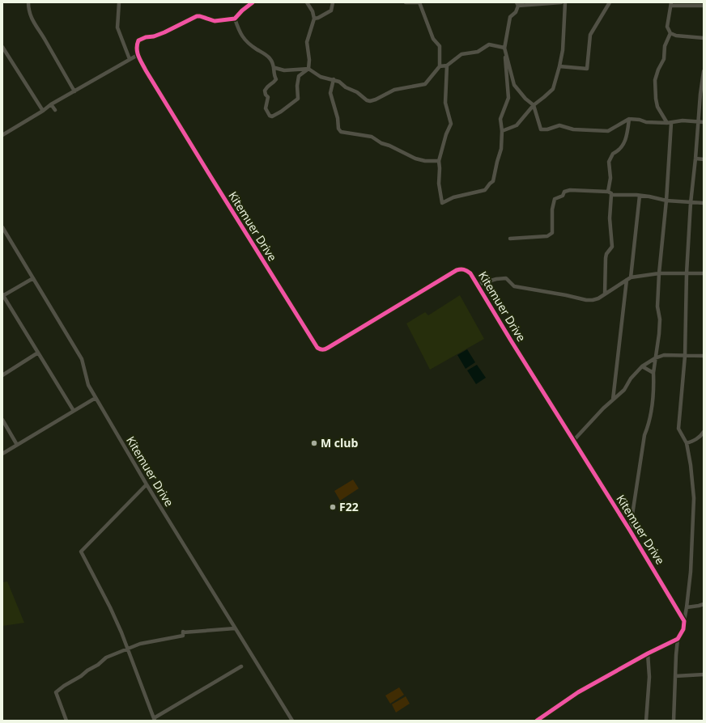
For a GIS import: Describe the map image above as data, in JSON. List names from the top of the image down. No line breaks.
{"streets":{"street":["Kitemuer Drive"]},"places":["M club","F22"]}
